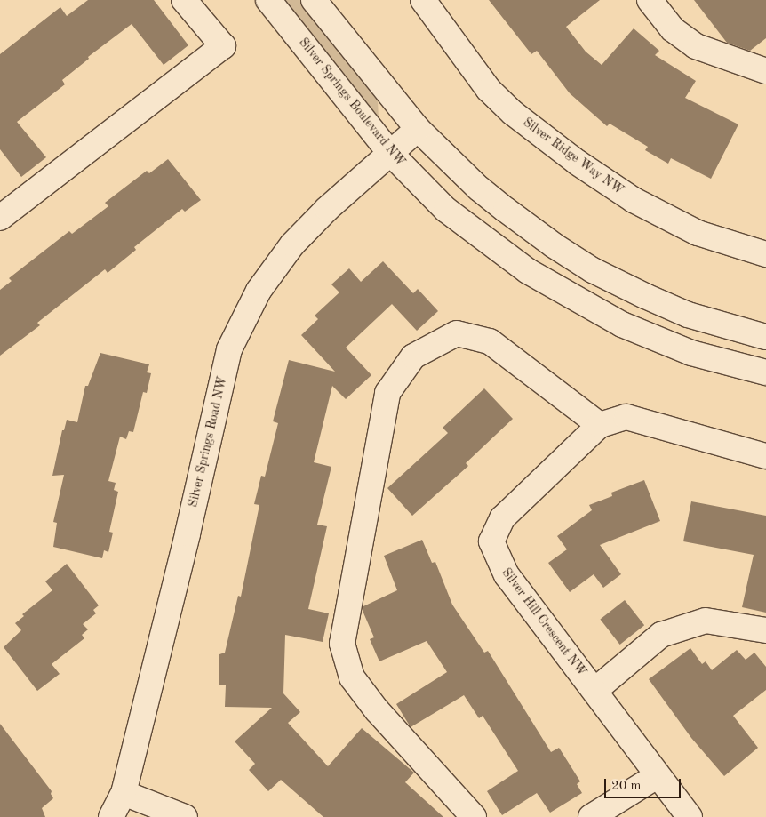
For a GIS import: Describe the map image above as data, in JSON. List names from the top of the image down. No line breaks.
{"streets":{"street":["Silver Springs Boulevard NW","Silver Ridge Way NW","Silver Springs Road NW","Silver Hill Crescent NW"]},"crossings":[["Silver Springs Boulevard NW","Silver Springs Road NW"]],"scale_bar":"20 m"}
